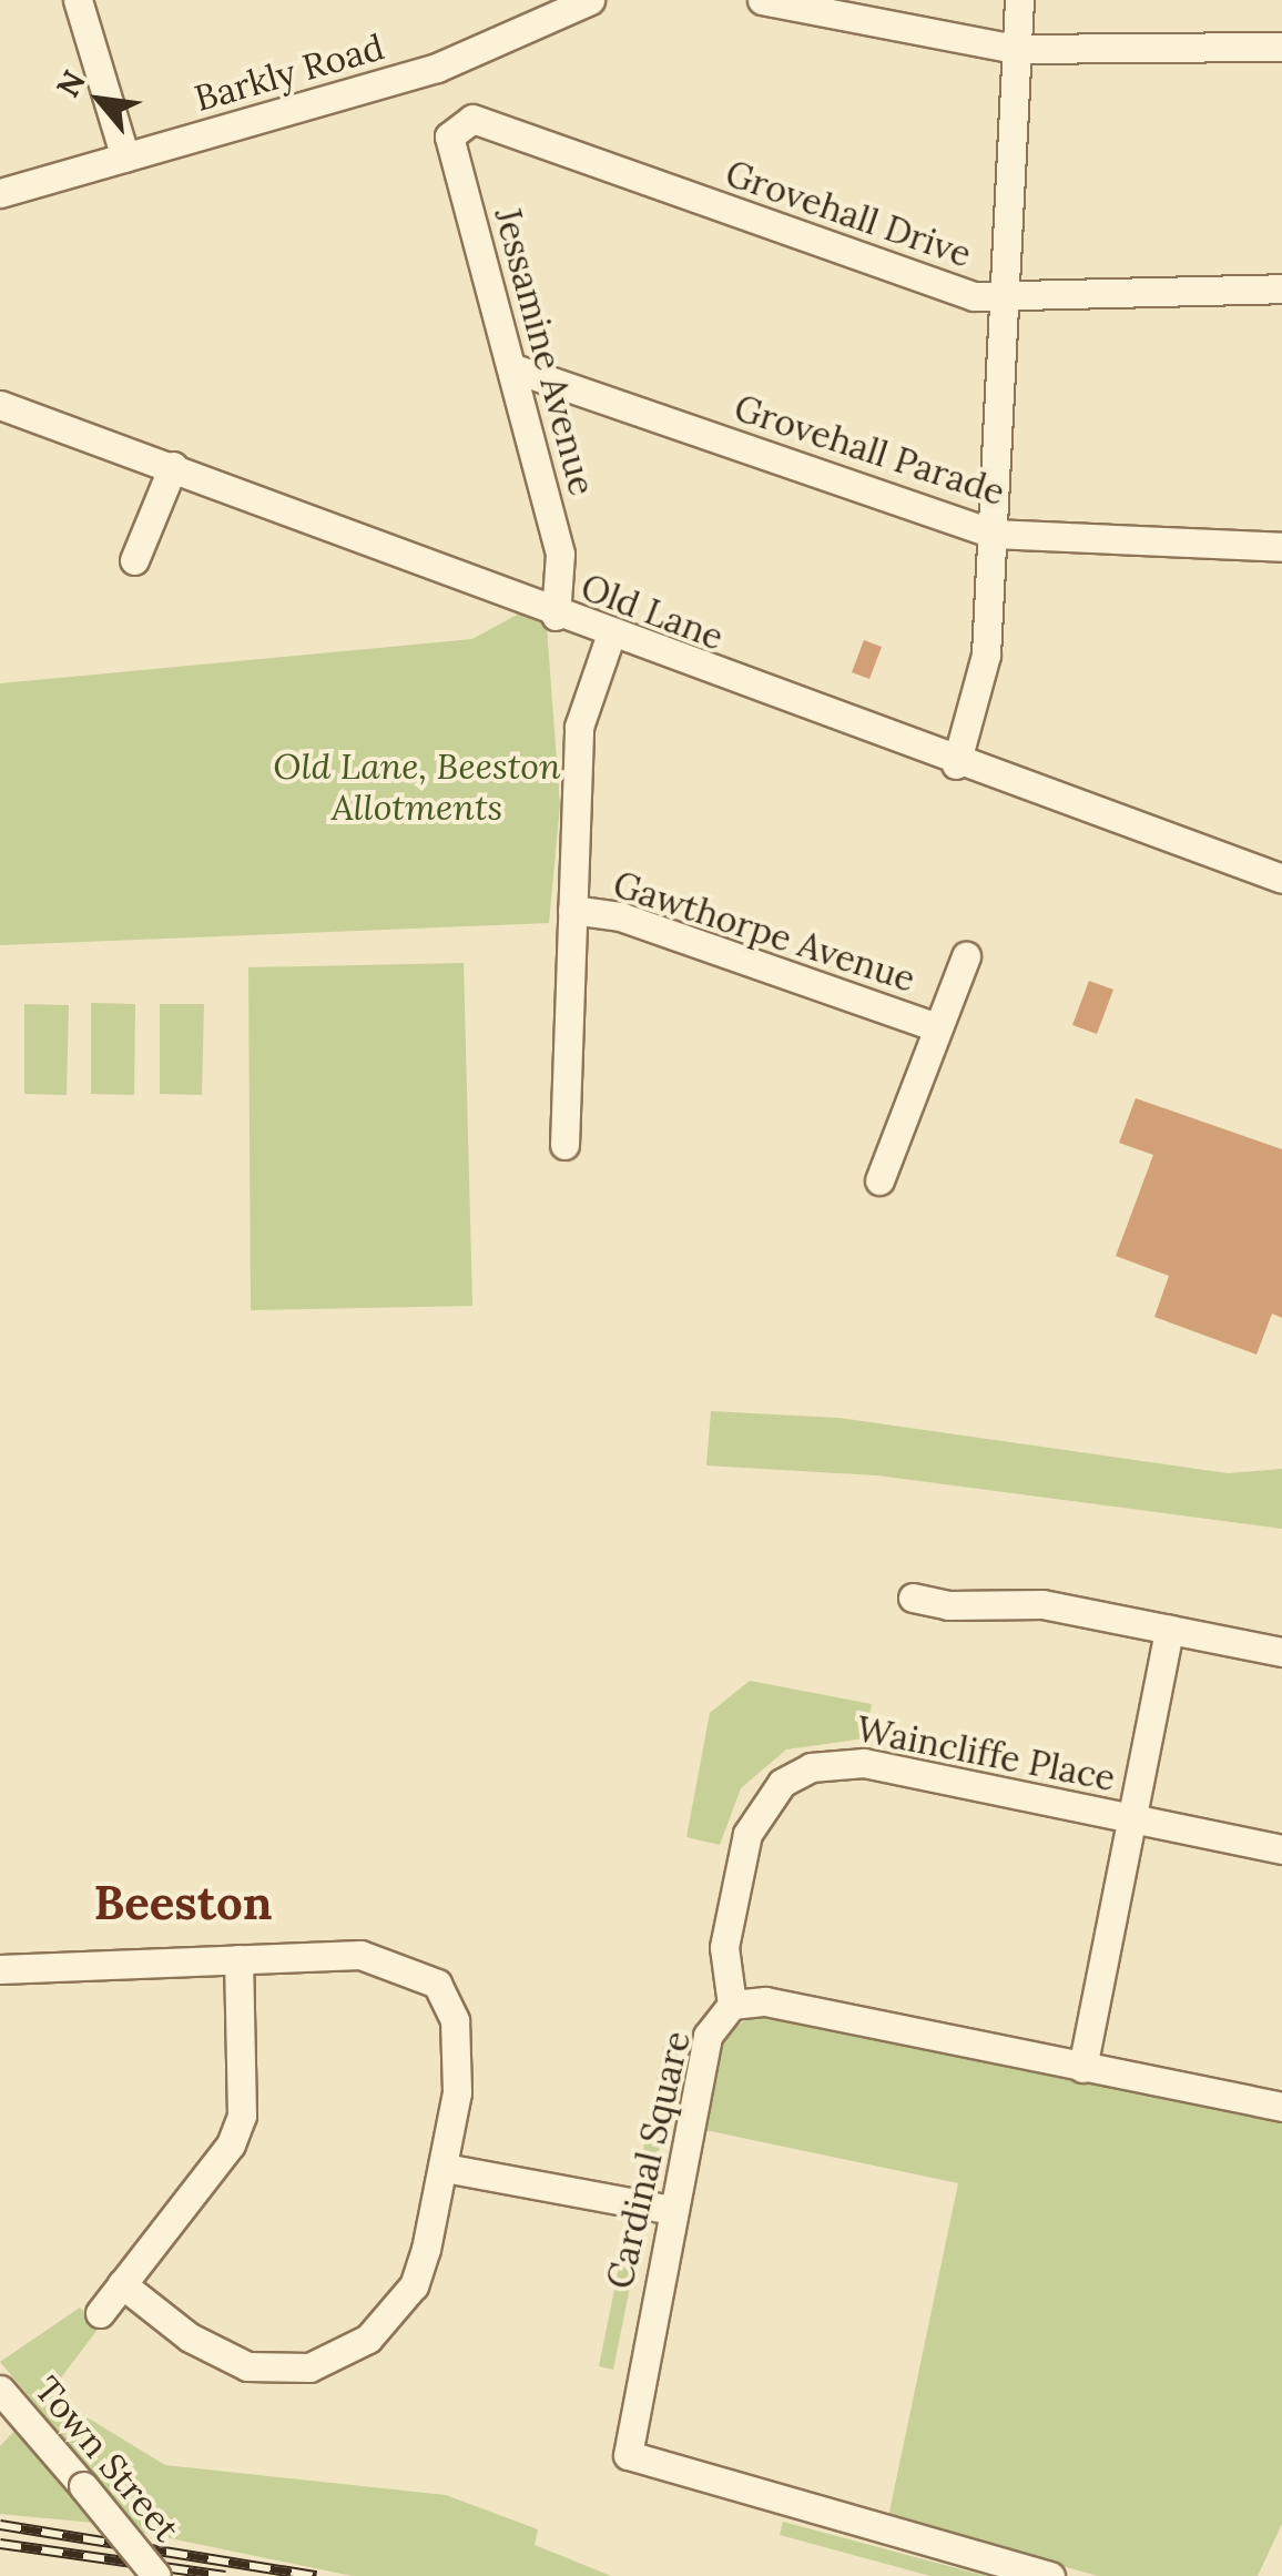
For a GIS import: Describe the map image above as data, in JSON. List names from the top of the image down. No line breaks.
{"streets":{"street":["Barkly Road","Grovehall Drive","Jessamine Avenue","Grovehall Parade","Old Lane","Gawthorpe Avenue","Waincliffe Place","Cardinal Square","Town Street"]},"crossings":[["Grovehall Drive","Jessamine Avenue"],["Jessamine Avenue","Grovehall Parade"],["Jessamine Avenue","Old Lane"],["Waincliffe Place","Cardinal Square"]],"districts":["Beeston"],"parks":["Old Lane, Beeston Allotments"],"north":"top left"}
